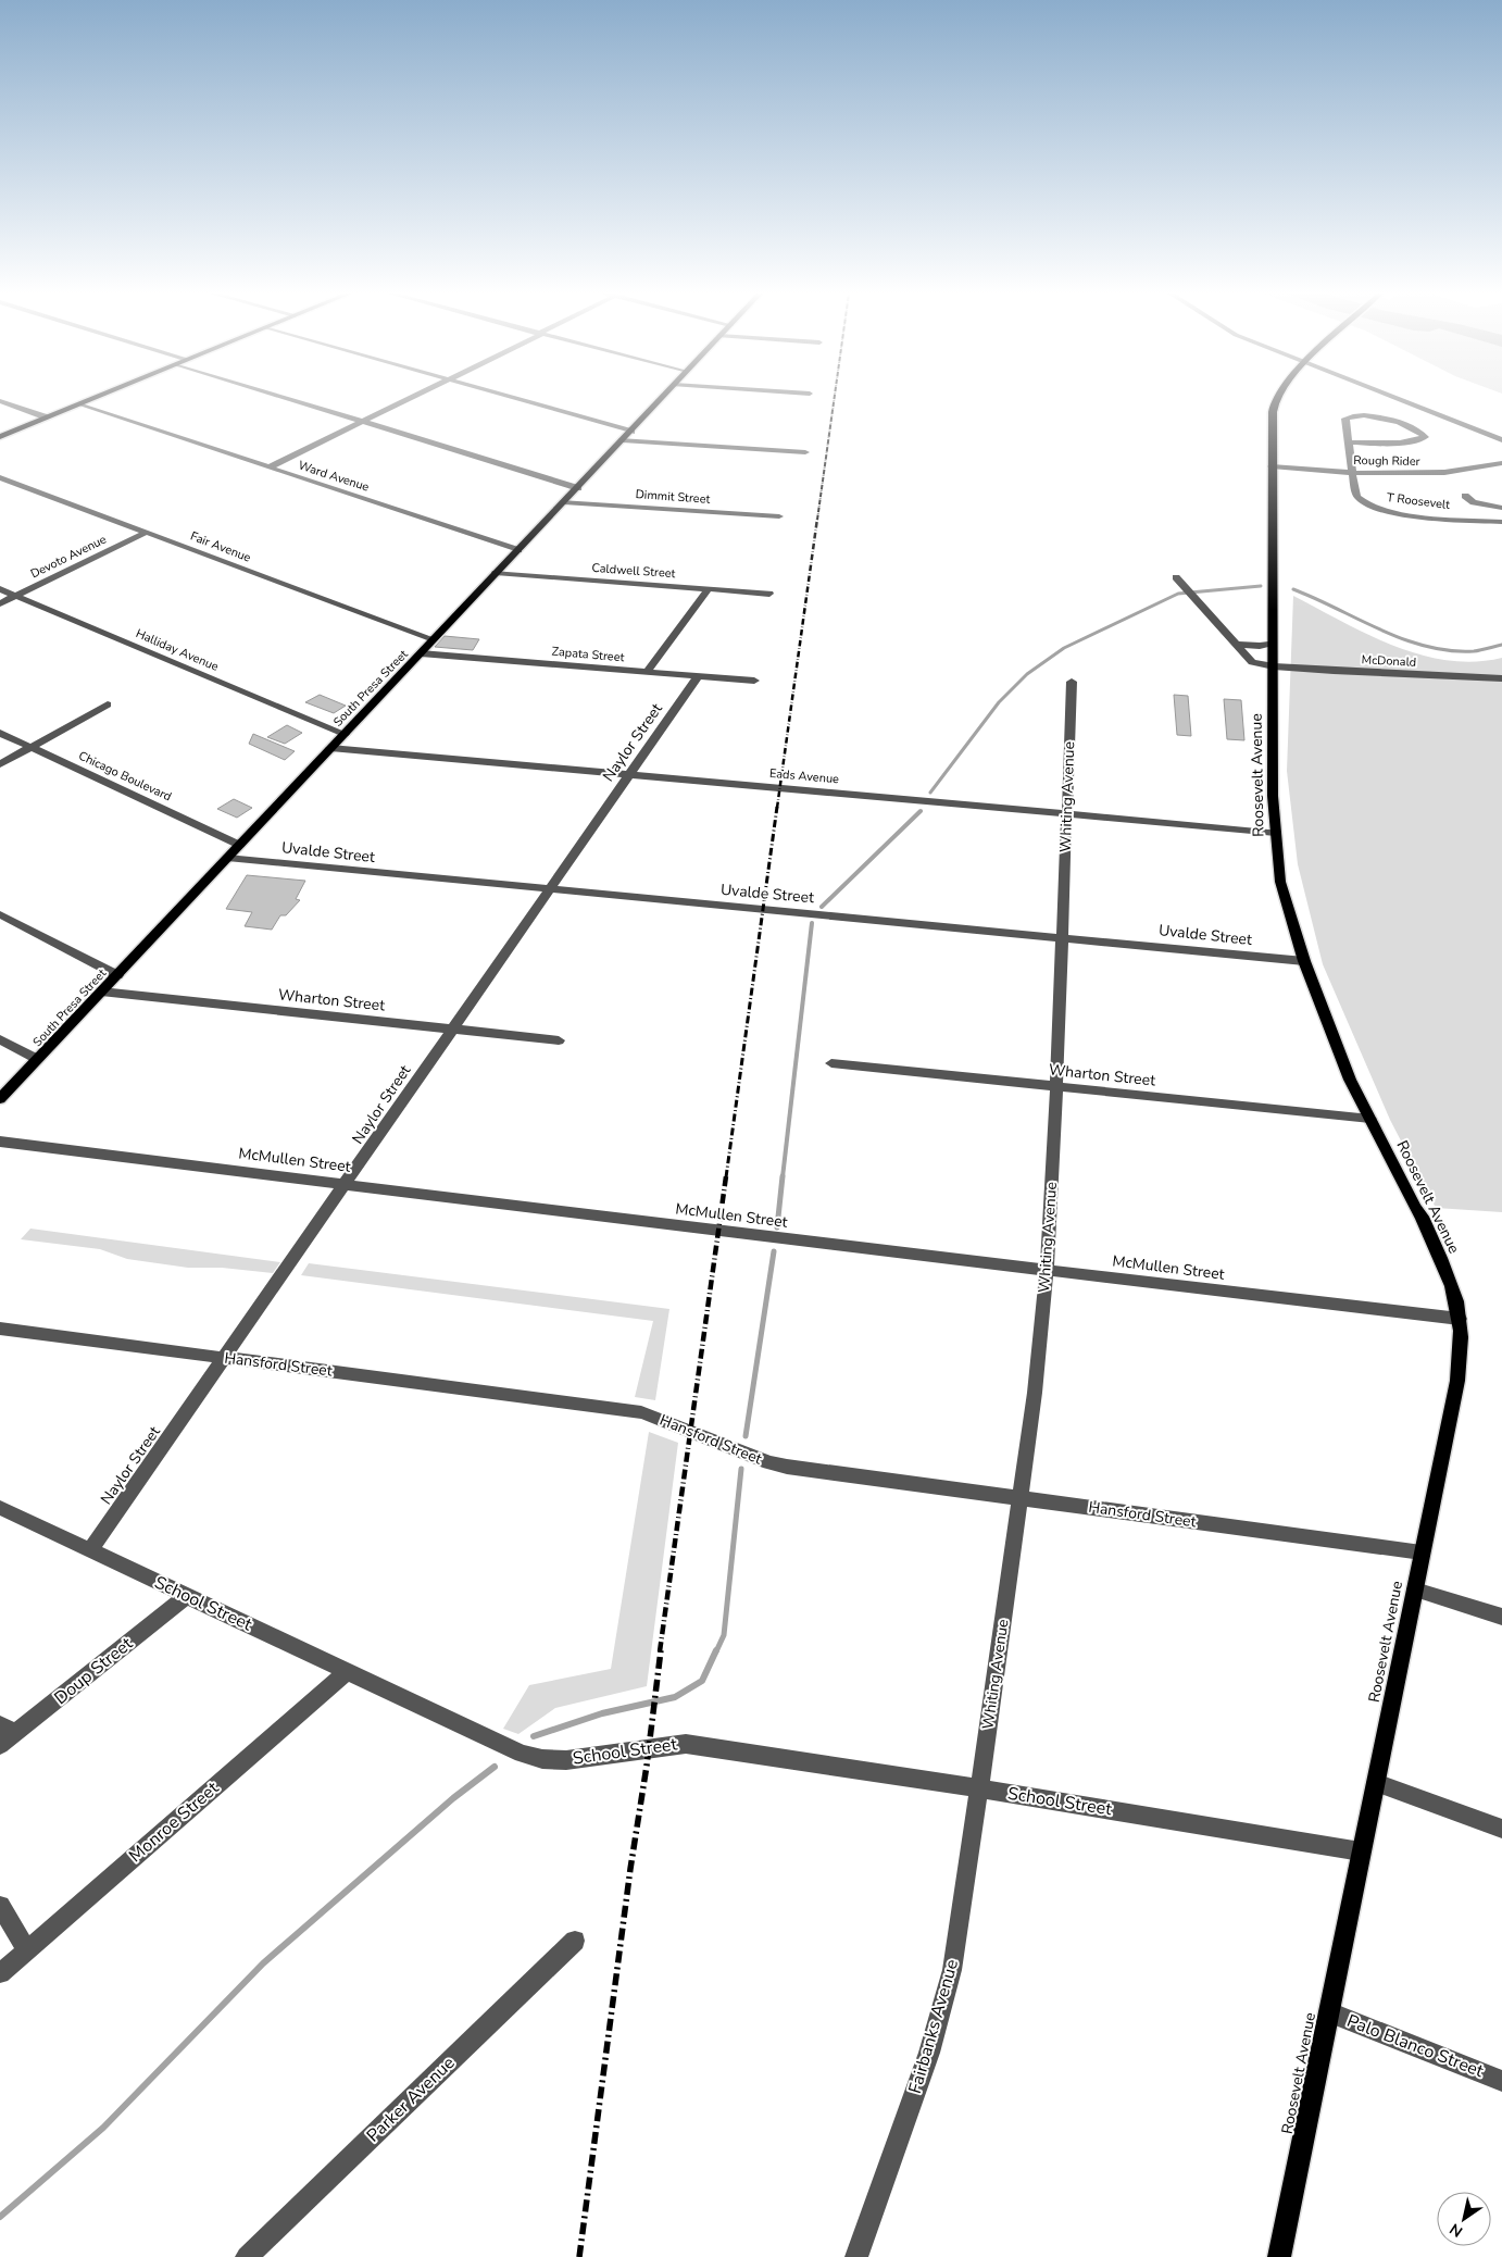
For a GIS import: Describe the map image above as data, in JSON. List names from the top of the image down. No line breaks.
{"streets":{"main road":["South Presa Street","Roosevelt Avenue"],"street":["Rough Rider","Ward Avenue","Dimmit Street","T Roosevelt","Fair Avenue","Devoto Avenue","Caldwell Street","Halliday Avenue","Zapata Street","McDonald","Naylor Street","Chicago Boulevard","Eads Avenue","Whiting Avenue","Uvalde Street","Wharton Street","McMullen Street","Hansford Street","School Street","Doup Street","Monroe Street","Fairbanks Avenue","Palo Blanco Street","Parker Avenue"]},"crossings":[["Rough Rider","T Roosevelt"],["Rough Rider","Roosevelt Avenue"],["Ward Avenue","South Presa Street"],["Dimmit Street","South Presa Street"],["Fair Avenue","Devoto Avenue"],["Fair Avenue","South Presa Street"],["Devoto Avenue","Halliday Avenue"],["Caldwell Street","South Presa Street"],["Halliday Avenue","South Presa Street"],["Zapata Street","South Presa Street"],["Zapata Street","Naylor Street"],["McDonald","Roosevelt Avenue"],["South Presa Street","Chicago Boulevard"],["South Presa Street","Eads Avenue"],["South Presa Street","Uvalde Street"],["South Presa Street","Wharton Street"],["Naylor Street","Eads Avenue"],["Naylor Street","Uvalde Street"],["Naylor Street","Wharton Street"],["Naylor Street","McMullen Street"],["Naylor Street","Hansford Street"],["Naylor Street","School Street"],["Roosevelt Avenue","Eads Avenue"],["Roosevelt Avenue","Uvalde Street"],["Roosevelt Avenue","Wharton Street"],["Roosevelt Avenue","McMullen Street"],["Roosevelt Avenue","Hansford Street"],["Roosevelt Avenue","School Street"],["Roosevelt Avenue","Palo Blanco Street"],["Eads Avenue","Whiting Avenue"],["Whiting Avenue","Uvalde Street"],["Whiting Avenue","Wharton Street"],["Whiting Avenue","McMullen Street"],["Whiting Avenue","Hansford Street"],["Whiting Avenue","School Street"],["Whiting Avenue","Fairbanks Avenue"],["School Street","Doup Street"],["School Street","Monroe Street"],["School Street","Fairbanks Avenue"]],"north":"bottom left"}
